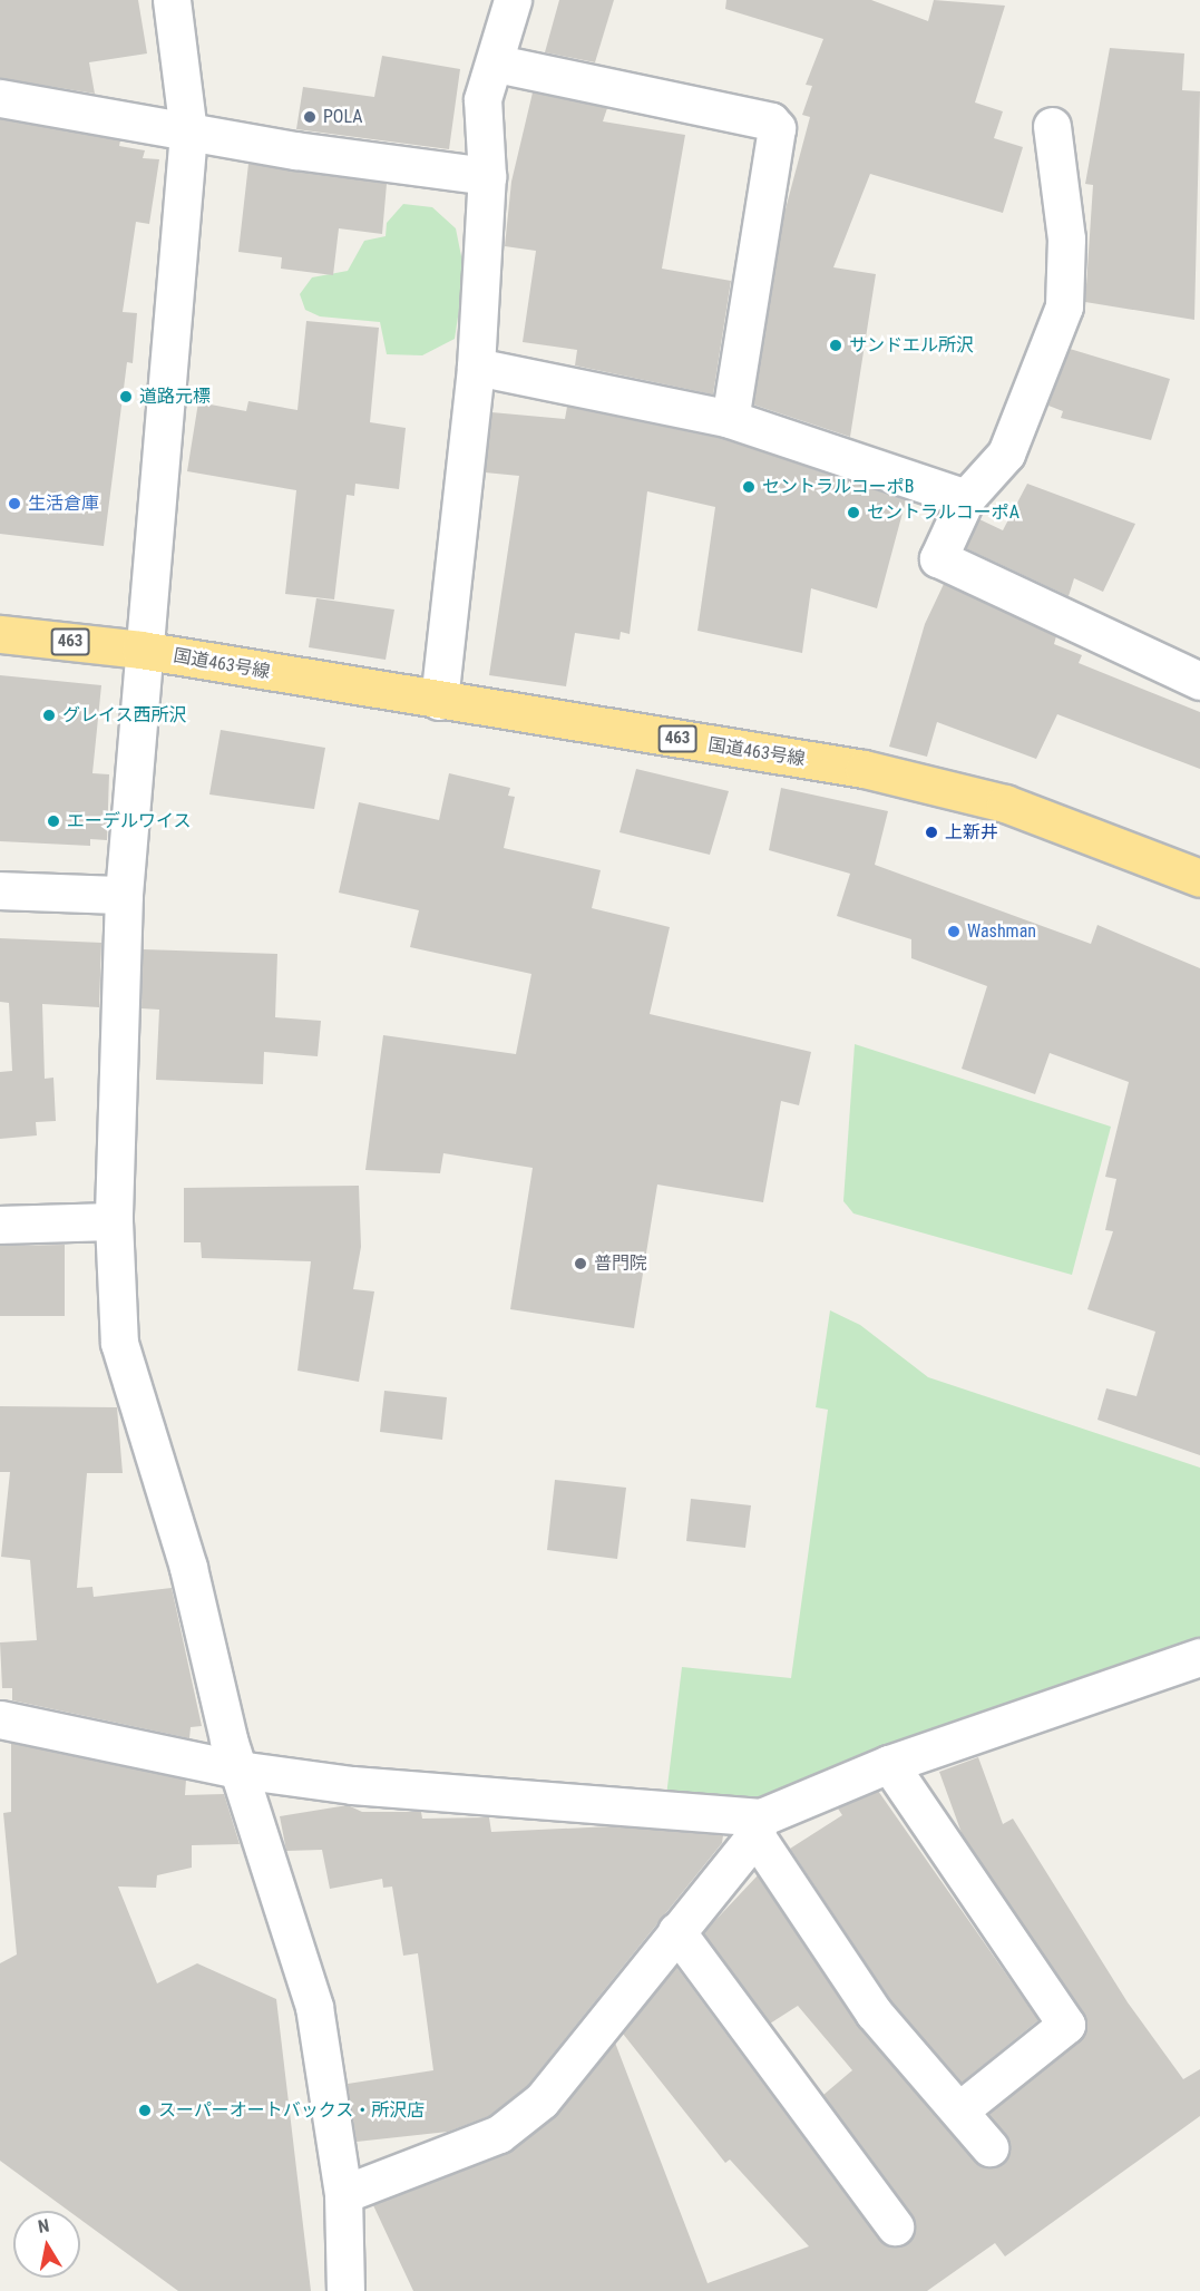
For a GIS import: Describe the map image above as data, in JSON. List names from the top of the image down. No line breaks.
{"streets":{"highway":["463","国道463号線"]},"crossings":[["463","国道463号線"]],"places":["POLA","サンドエル所沢","道路元標","セントラルコーポB","生活倉庫","セントラルコーポA","グレイス西所沢","エーデルワイス","上新井","Washman","普門院","スーパーオートバックス・所沢店"],"north":"top"}
